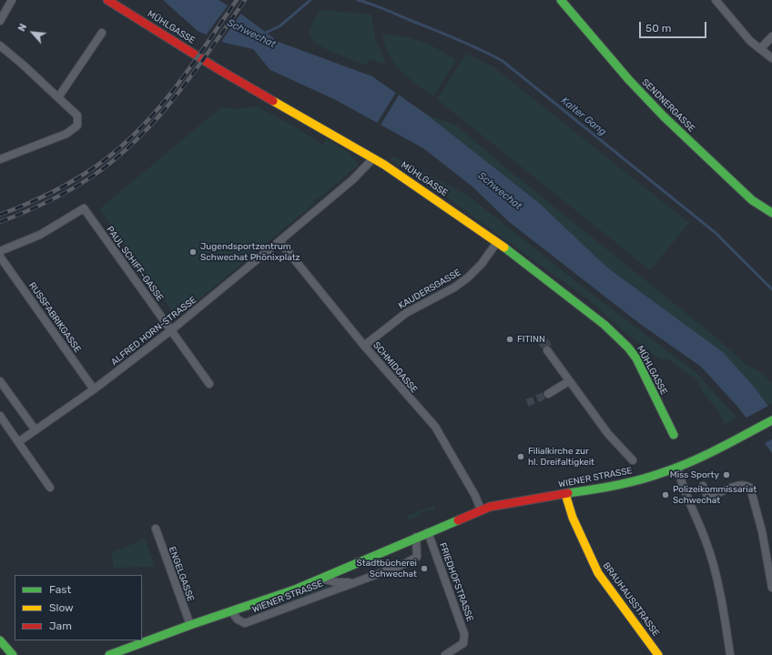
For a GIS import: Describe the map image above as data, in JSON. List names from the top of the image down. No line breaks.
{"streets":{"street":["MÜHLGASSE","SENDNERGASSE","PAUL SCHIFF-GASSE","KAUDERSGASSE","RUSSFABRIKGASSE","ALFRED HORN-STRASSE","SCHMIDGASSE","WIENER STRASSE","ENGELGASSE","FRIEDHOFSTRASSE","BRAUHAUSSTRASSE"]},"crossings":[["MÜHLGASSE","KAUDERSGASSE"],["MÜHLGASSE","ALFRED HORN-STRASSE"],["PAUL SCHIFF-GASSE","ALFRED HORN-STRASSE"],["KAUDERSGASSE","SCHMIDGASSE"],["RUSSFABRIKGASSE","ALFRED HORN-STRASSE"],["ALFRED HORN-STRASSE","SCHMIDGASSE"],["SCHMIDGASSE","WIENER STRASSE"],["WIENER STRASSE","ENGELGASSE"],["WIENER STRASSE","FRIEDHOFSTRASSE"],["WIENER STRASSE","BRAUHAUSSTRASSE"]],"water":["Schwechat","Kalter Gang"],"places":["Jugendsportzentrum Schwechat Phönixplatz","FITINN","Filialkirche zur hl. Dreifaltigkeit","Miss Sporty","Polizeikommissariat Schwechat","Stadtbücherei Schwechat"],"legend":["Fast","Slow","Jam"],"scale_bar":"50 m","north":"top left"}
